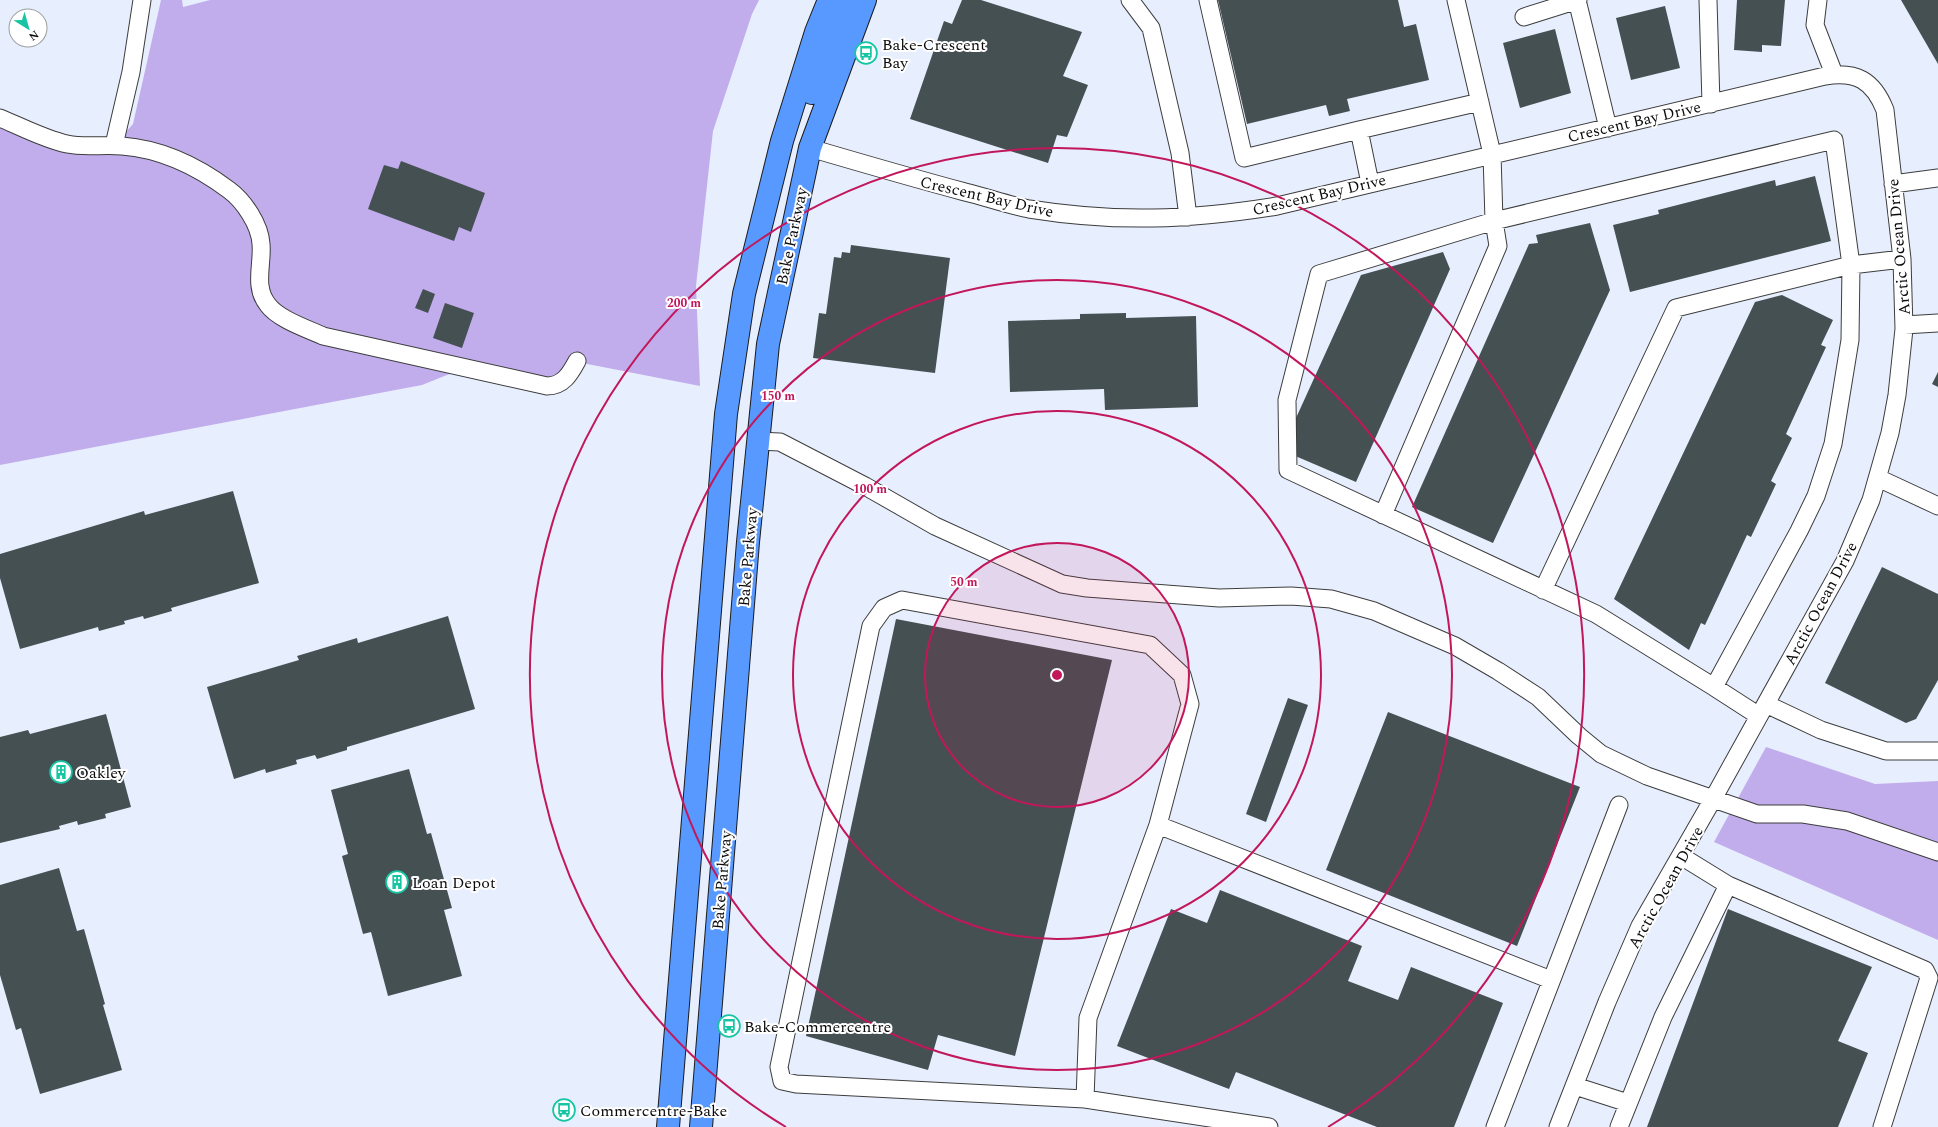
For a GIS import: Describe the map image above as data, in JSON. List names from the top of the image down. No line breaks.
{"streets":{"main road":["Bake Parkway"],"street":["Crescent Bay Drive","Arctic Ocean Drive"]},"crossings":[["Crescent Bay Drive","Bake Parkway"],["Crescent Bay Drive","Arctic Ocean Drive"]],"places":{"bus stop":["Bake-Crescent Bay","Bake-Commercentre","Commercentre-Bake"],"building":["Oakley","Loan Depot"]},"north":"bottom right","rings":["200 m","150 m","100 m","50 m"]}
